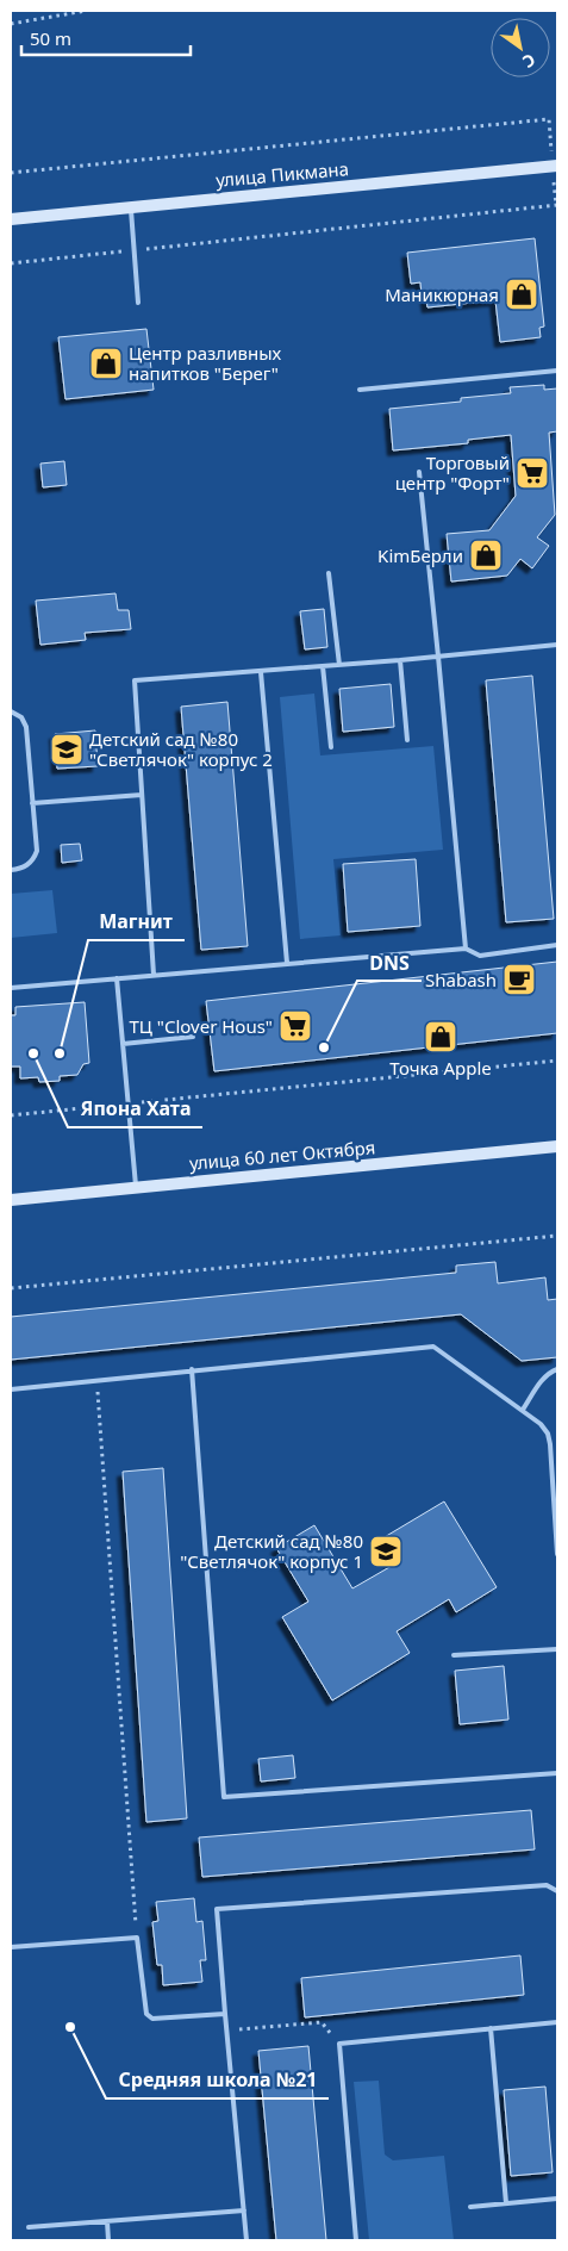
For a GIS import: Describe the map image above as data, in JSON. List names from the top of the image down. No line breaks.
{"streets":{"street":["улица Пикмана","улица 60 лет Октября"]},"places":{"shop":["Маникюрная","Центр разливных напитков \"Берег\"","KimБерли","Точка Apple"],"supermarket":["Торговый центр \"Форт\"","ТЦ \"Clover Hous\""],"school or university":["Детский сад №80 \"Светлячок\" корпус 2","Детский сад №80 \"Светлячок\" корпус 1"],"cafe":["Shabash"],"other":["DNS","Япона Хата","Магнит","Средняя школа №21"]},"scale_bar":"50 m","north":"bottom right"}
